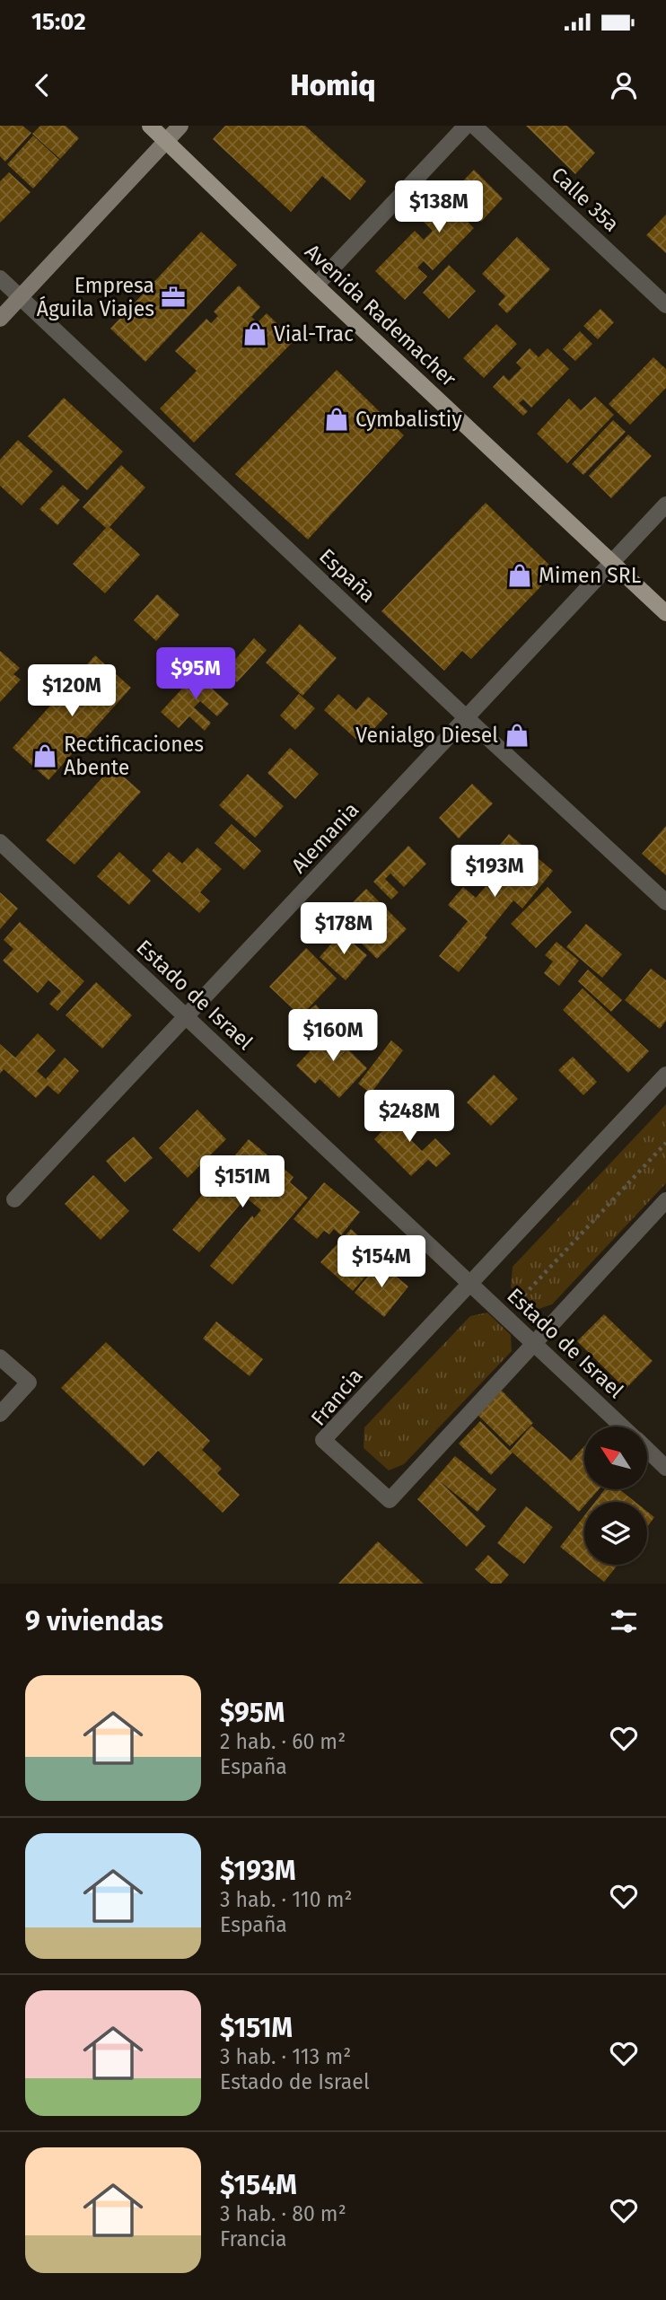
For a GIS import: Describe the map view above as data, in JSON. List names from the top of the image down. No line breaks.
{"streets":{"main road":["Avenida Rademacher"],"street":["Calle 35a","España","Alemania","Estado de Israel","Francia"]},"crossings":[["Avenida Rademacher","Alemania"],["España","Alemania"],["Alemania","Estado de Israel"],["Estado de Israel","Francia"]],"places":{"office":["Empresa Águila Viajes"],"shop":["Vial-Trac","Cymbalistiy","Mimen SRL","Venialgo Diesel","Rectificaciones Abente"]},"north":"top left","page":{"status":"15:02","header":"Homiq","price":["$138M","$95M","$120M","$193M","$178M","$160M","$248M","$151M","$154M"],"heading":"9 viviendas","list":[{"name":"$95M","note":"2 hab. · 60 m² · España"},{"name":"$193M","note":"3 hab. · 110 m² · España"},{"name":"$151M","note":"3 hab. · 113 m² · Estado de Israel"},{"name":"$154M","note":"3 hab. · 80 m² · Francia"}]}}
